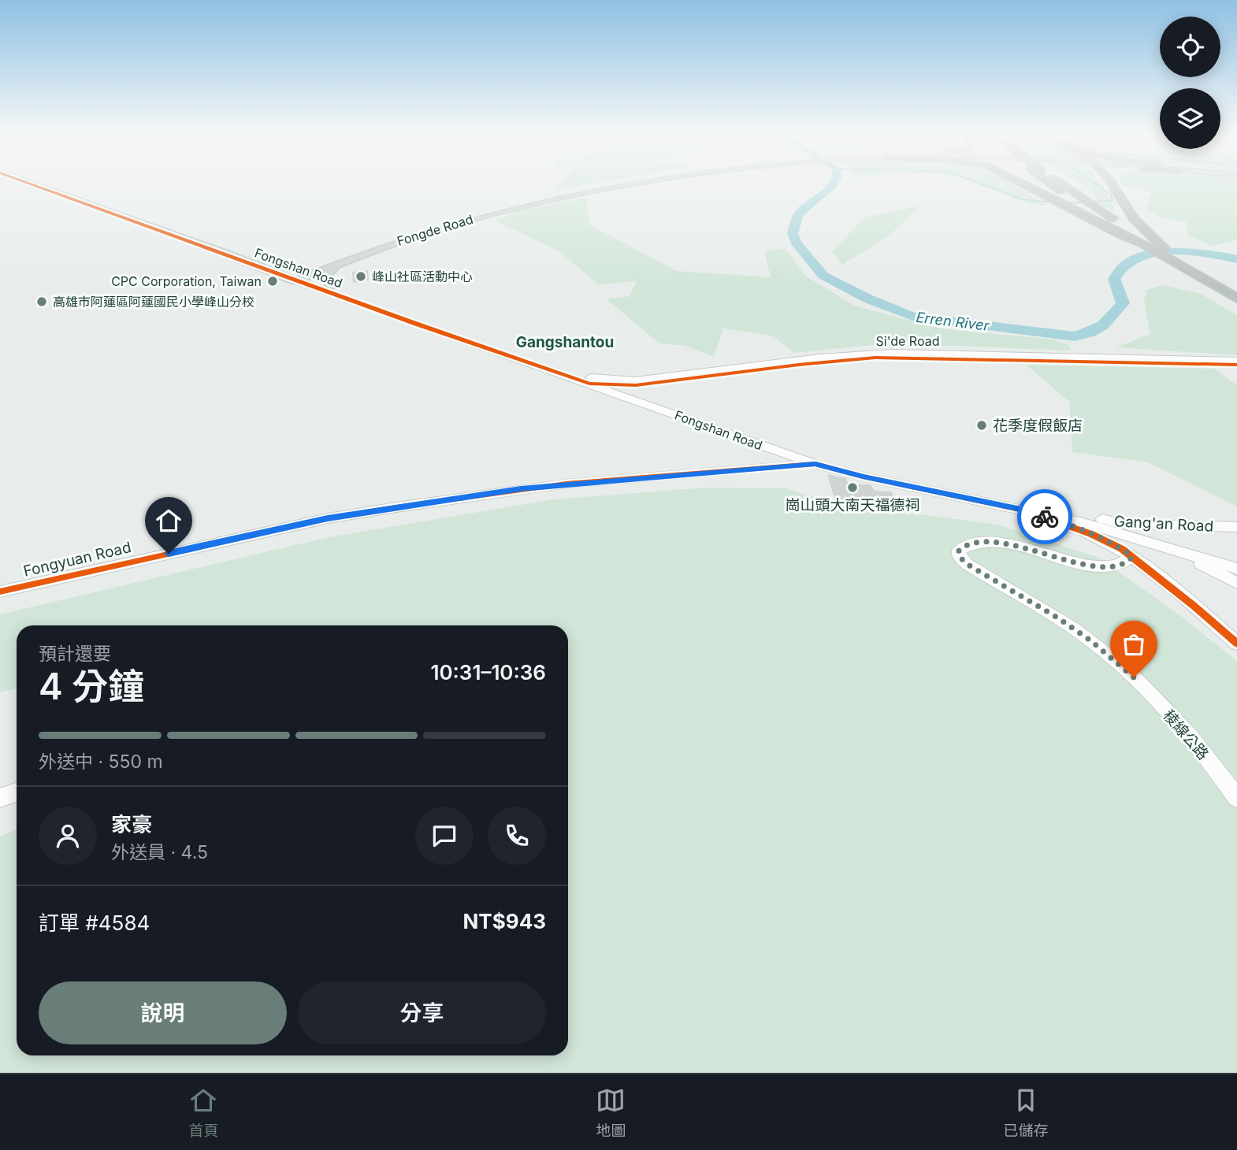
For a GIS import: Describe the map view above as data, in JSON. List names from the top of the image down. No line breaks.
{"streets":{"main road":["Fongde Road","Fongshan Road"],"street":["Si'de Road","Gang'an Road","Fongyuan Road","稜線公路"]},"crossings":[["Fongde Road","Fongshan Road"],["Fongshan Road","Si'de Road"],["Fongshan Road","Gang'an Road"],["Fongshan Road","Fongyuan Road"],["Gang'an Road","Fongyuan Road"],["Gang'an Road","稜線公路"]],"districts":["Gangshantou"],"water":["Erren River"],"places":["峰山社區活動中心","CPC Corporation, Taiwan","高雄市阿蓮區阿蓮國民小學峰山分校","花季度假飯店","崗山頭大南天福德祠"],"page":{"heading":["4 分鐘","預計還要","10:31–10:36"],"panel":["家豪","外送員 · 4.5","訂單 #4584","NT$943"],"bar":"外送中 · 550 m","buttons":["說明","分享"],"tabs":["首頁","地圖","已儲存"]}}
